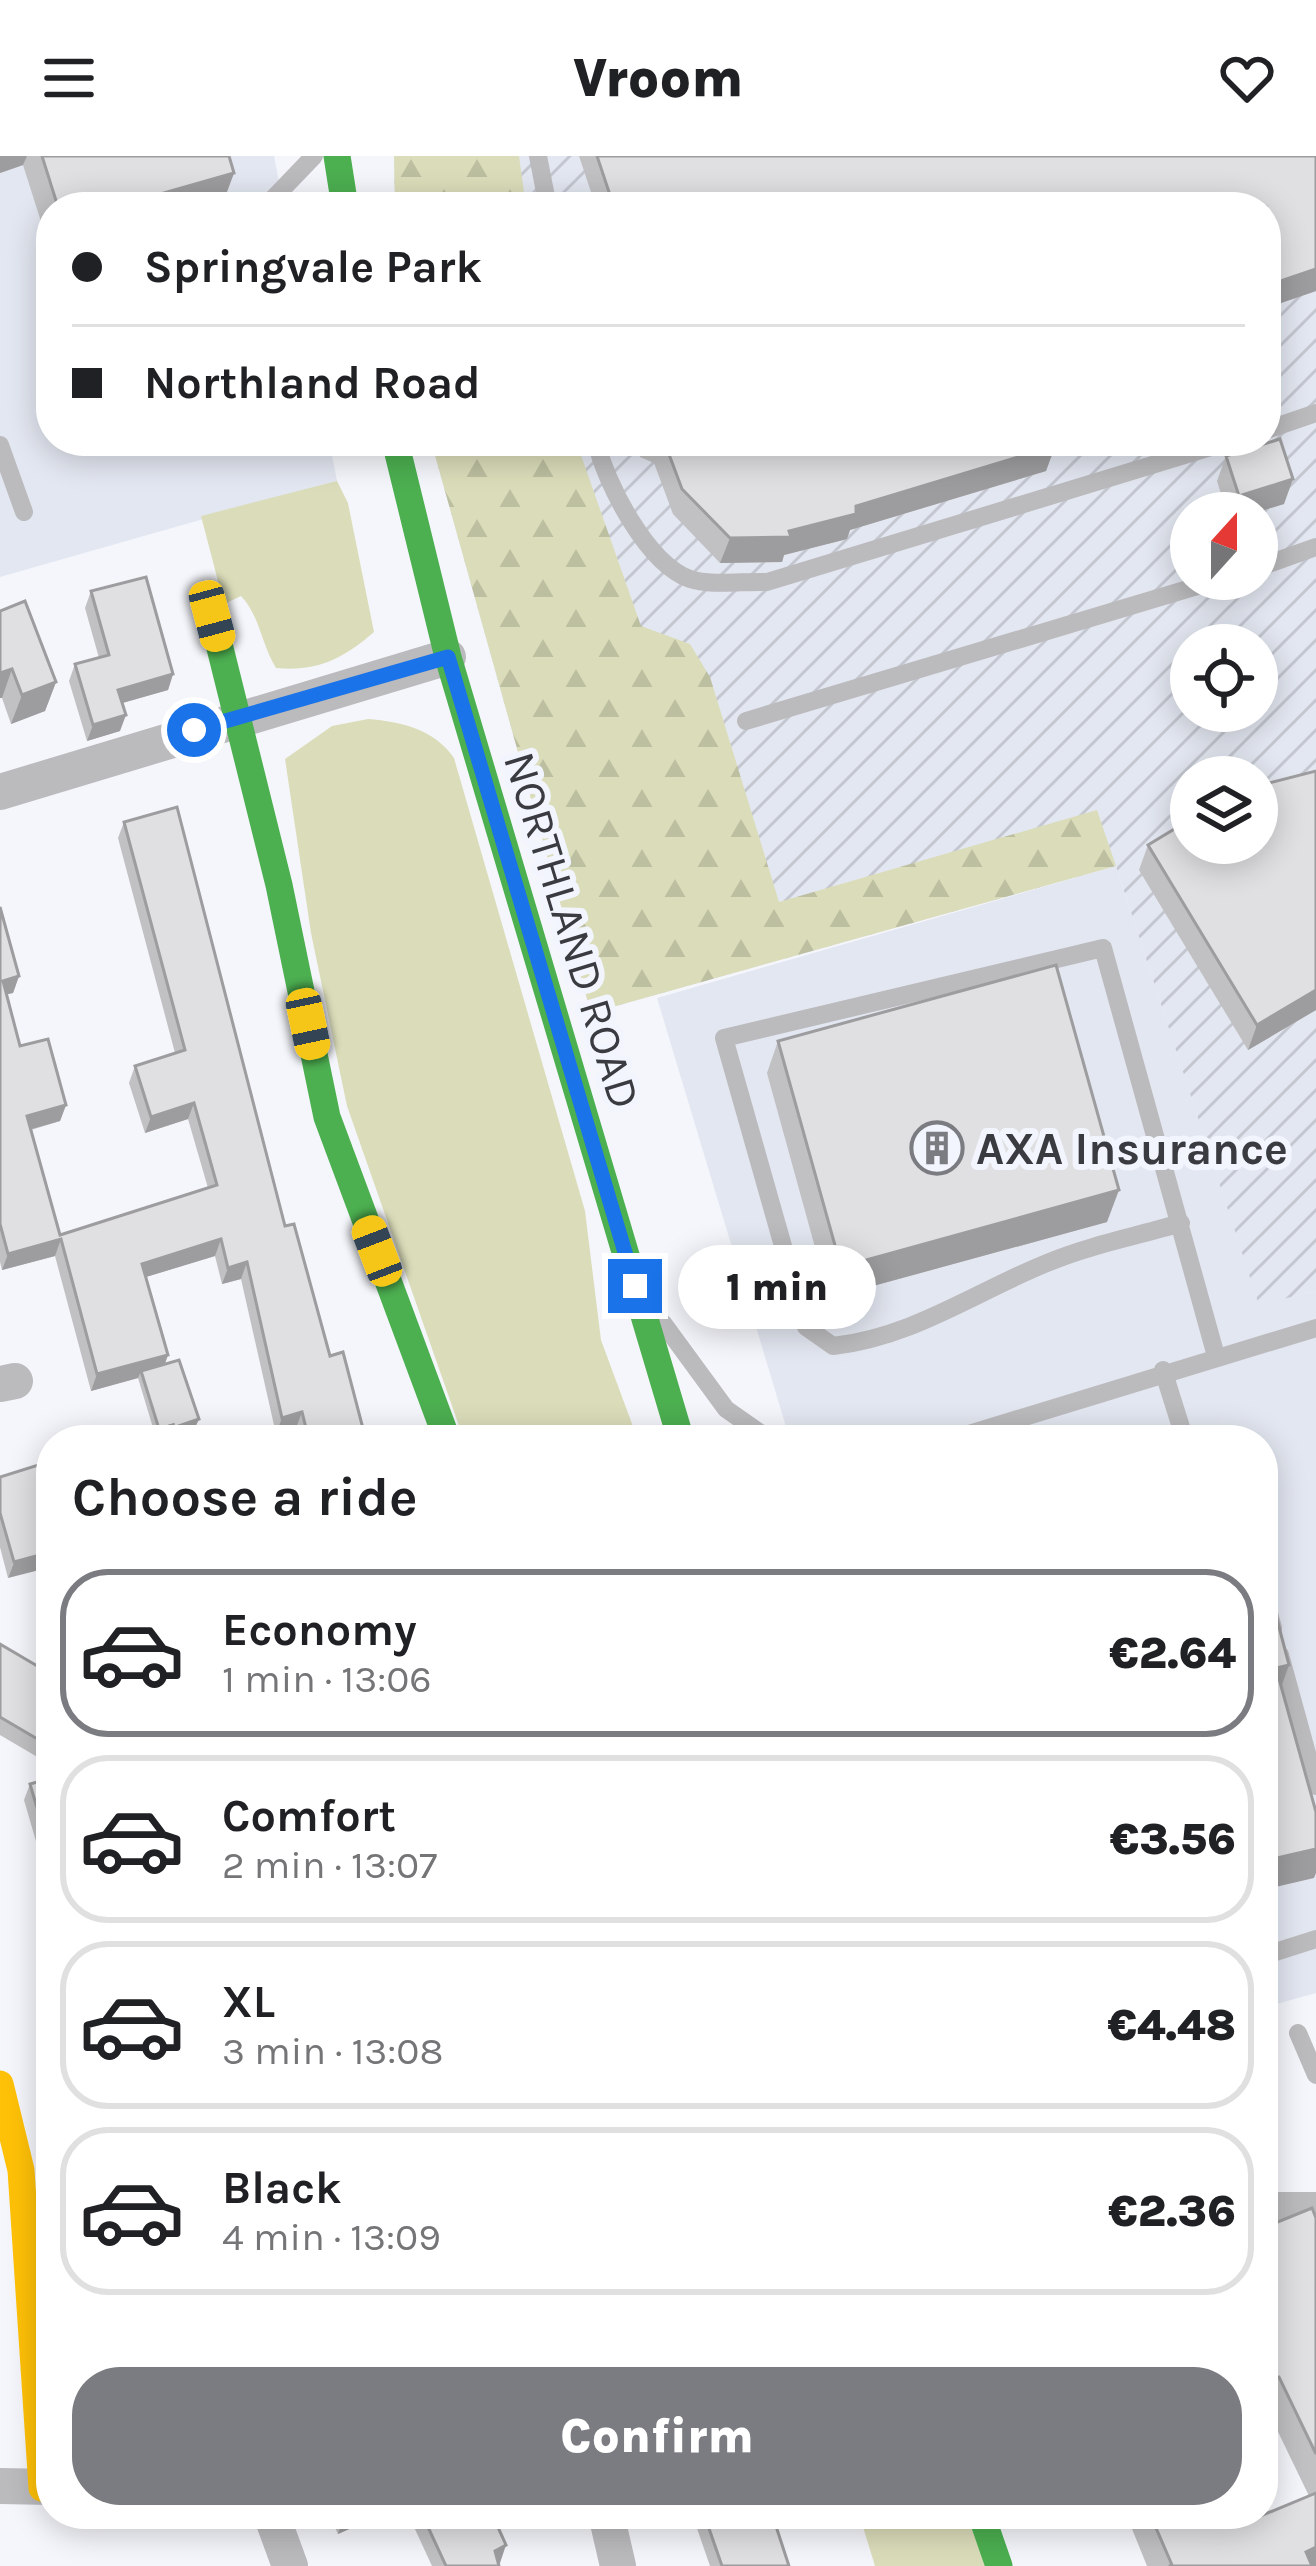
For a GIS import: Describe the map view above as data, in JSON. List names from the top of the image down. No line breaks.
{"streets":{"street":["NORTHLAND ROAD"]},"places":{"building":["AXA Insurance"]},"north":"top","page":{"header":"Vroom","banner":["Springvale Park","Northland Road"],"bubble":"1 min","heading":"Choose a ride","list":[{"name":"Economy","note":"1 min · 13:06","value":"€2.64"},{"name":"Comfort","note":"2 min · 13:07","value":"€3.56"},{"name":"XL","note":"3 min · 13:08","value":"€4.48"},{"name":"Black","note":"4 min · 13:09","value":"€2.36"}],"buttons":"Confirm"}}
